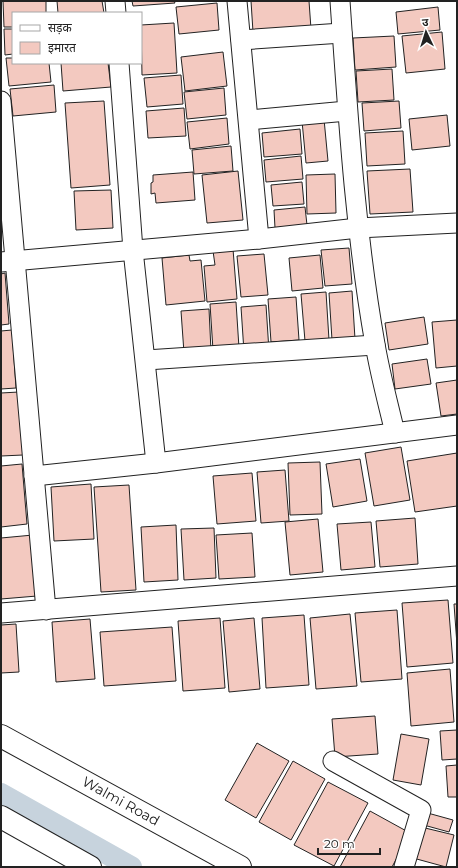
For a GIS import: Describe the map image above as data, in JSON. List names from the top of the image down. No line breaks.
{"streets":{"street":["Walmi Road"]},"legend":["सड़क","इमारत"],"scale_bar":"20 m","north":"top"}
